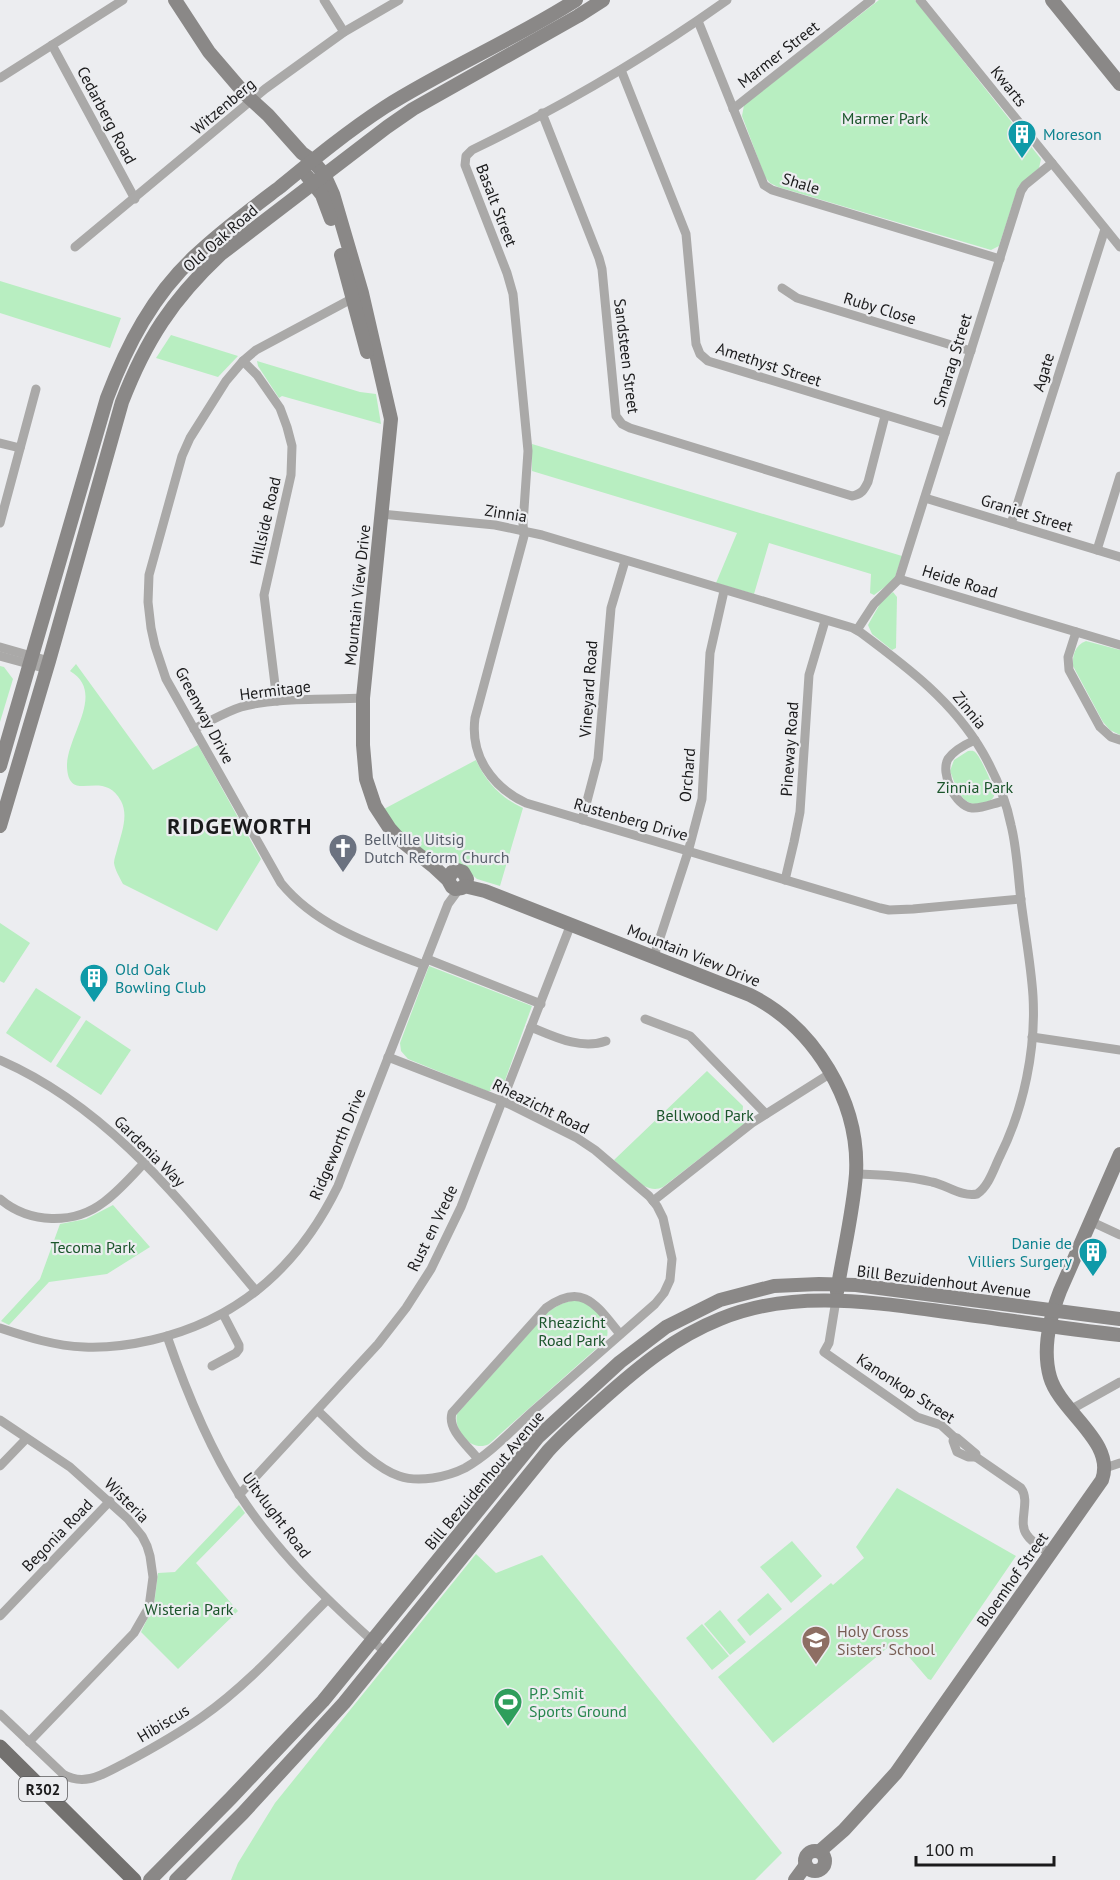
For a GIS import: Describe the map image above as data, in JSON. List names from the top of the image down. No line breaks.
{"streets":{"main road":["Old Oak Road","Mountain View Drive","Bill Bezuidenhout Avenue","Bloemhof Street","R302"],"street":["Marmer Street","Kwarts","Witzenberg","Cedarberg Road","Shale","Basalt Street","Ruby Close","Sandsteen Street","Smarag Street","Amethyst Street","Agate","Zinnia","Graniet Street","Hillside Road","Heide Road","Vineyard Road","Hermitage","Greenway Drive","Pineway Road","Orchard","Rustenberg Drive","Rheazicht Road","Ridgeworth Drive","Gardenia Way","Rust en Vrede","Kanonkop Street","Wisteria","Uitvlught Road","Begonia Road","Hibiscus"]},"crossings":[["Marmer Street","Shale"],["Kwarts","Smarag Street"],["Kwarts","Agate"],["Witzenberg","Cedarberg Road"],["Witzenberg","Mountain View Drive"],["Shale","Basalt Street"],["Shale","Smarag Street"],["Basalt Street","Sandsteen Street"],["Basalt Street","Amethyst Street"],["Basalt Street","Zinnia"],["Basalt Street","Rustenberg Drive"],["Old Oak Road","Mountain View Drive"],["Ruby Close","Smarag Street"],["Sandsteen Street","Amethyst Street"],["Smarag Street","Amethyst Street"],["Smarag Street","Graniet Street"],["Smarag Street","Heide Road"],["Agate","Graniet Street"],["Zinnia","Heide Road"],["Zinnia","Mountain View Drive"],["Zinnia","Vineyard Road"],["Zinnia","Pineway Road"],["Zinnia","Orchard"],["Zinnia","Rustenberg Drive"],["Hillside Road","Hermitage"],["Hillside Road","Greenway Drive"],["Mountain View Drive","Hermitage"],["Mountain View Drive","Greenway Drive"],["Mountain View Drive","Orchard"],["Mountain View Drive","Ridgeworth Drive"],["Mountain View Drive","Rust en Vrede"],["Mountain View Drive","Bill Bezuidenhout Avenue"],["Mountain View Drive","Kanonkop Street"],["Vineyard Road","Rustenberg Drive"],["Hermitage","Greenway Drive"],["Greenway Drive","Ridgeworth Drive"],["Greenway Drive","Rust en Vrede"],["Pineway Road","Rustenberg Drive"],["Orchard","Rustenberg Drive"],["Rheazicht Road","Ridgeworth Drive"],["Rheazicht Road","Rust en Vrede"],["Ridgeworth Drive","Gardenia Way"],["Ridgeworth Drive","Uitvlught Road"],["Rust en Vrede","Uitvlught Road"],["Bill Bezuidenhout Avenue","Kanonkop Street"],["Bill Bezuidenhout Avenue","Uitvlught Road"],["Kanonkop Street","Bloemhof Street"],["Wisteria","Begonia Road"],["Wisteria","Hibiscus"],["Uitvlught Road","Hibiscus"]],"districts":["RIDGEWORTH"],"parks":["Marmer Park","Zinnia Park","Bellwood Park","Tecoma Park","Rheazicht Road Park","Wisteria Park"],"places":{"building":["Moreson","Old Oak Bowling Club","Danie de Villiers Surgery"],"church":["Bellville Uitsig Dutch Reform Church"],"school or university":["Holy Cross Sisters' School"],"sports":["P.P. Smit Sports Ground"]},"scale_bar":"100 m"}
